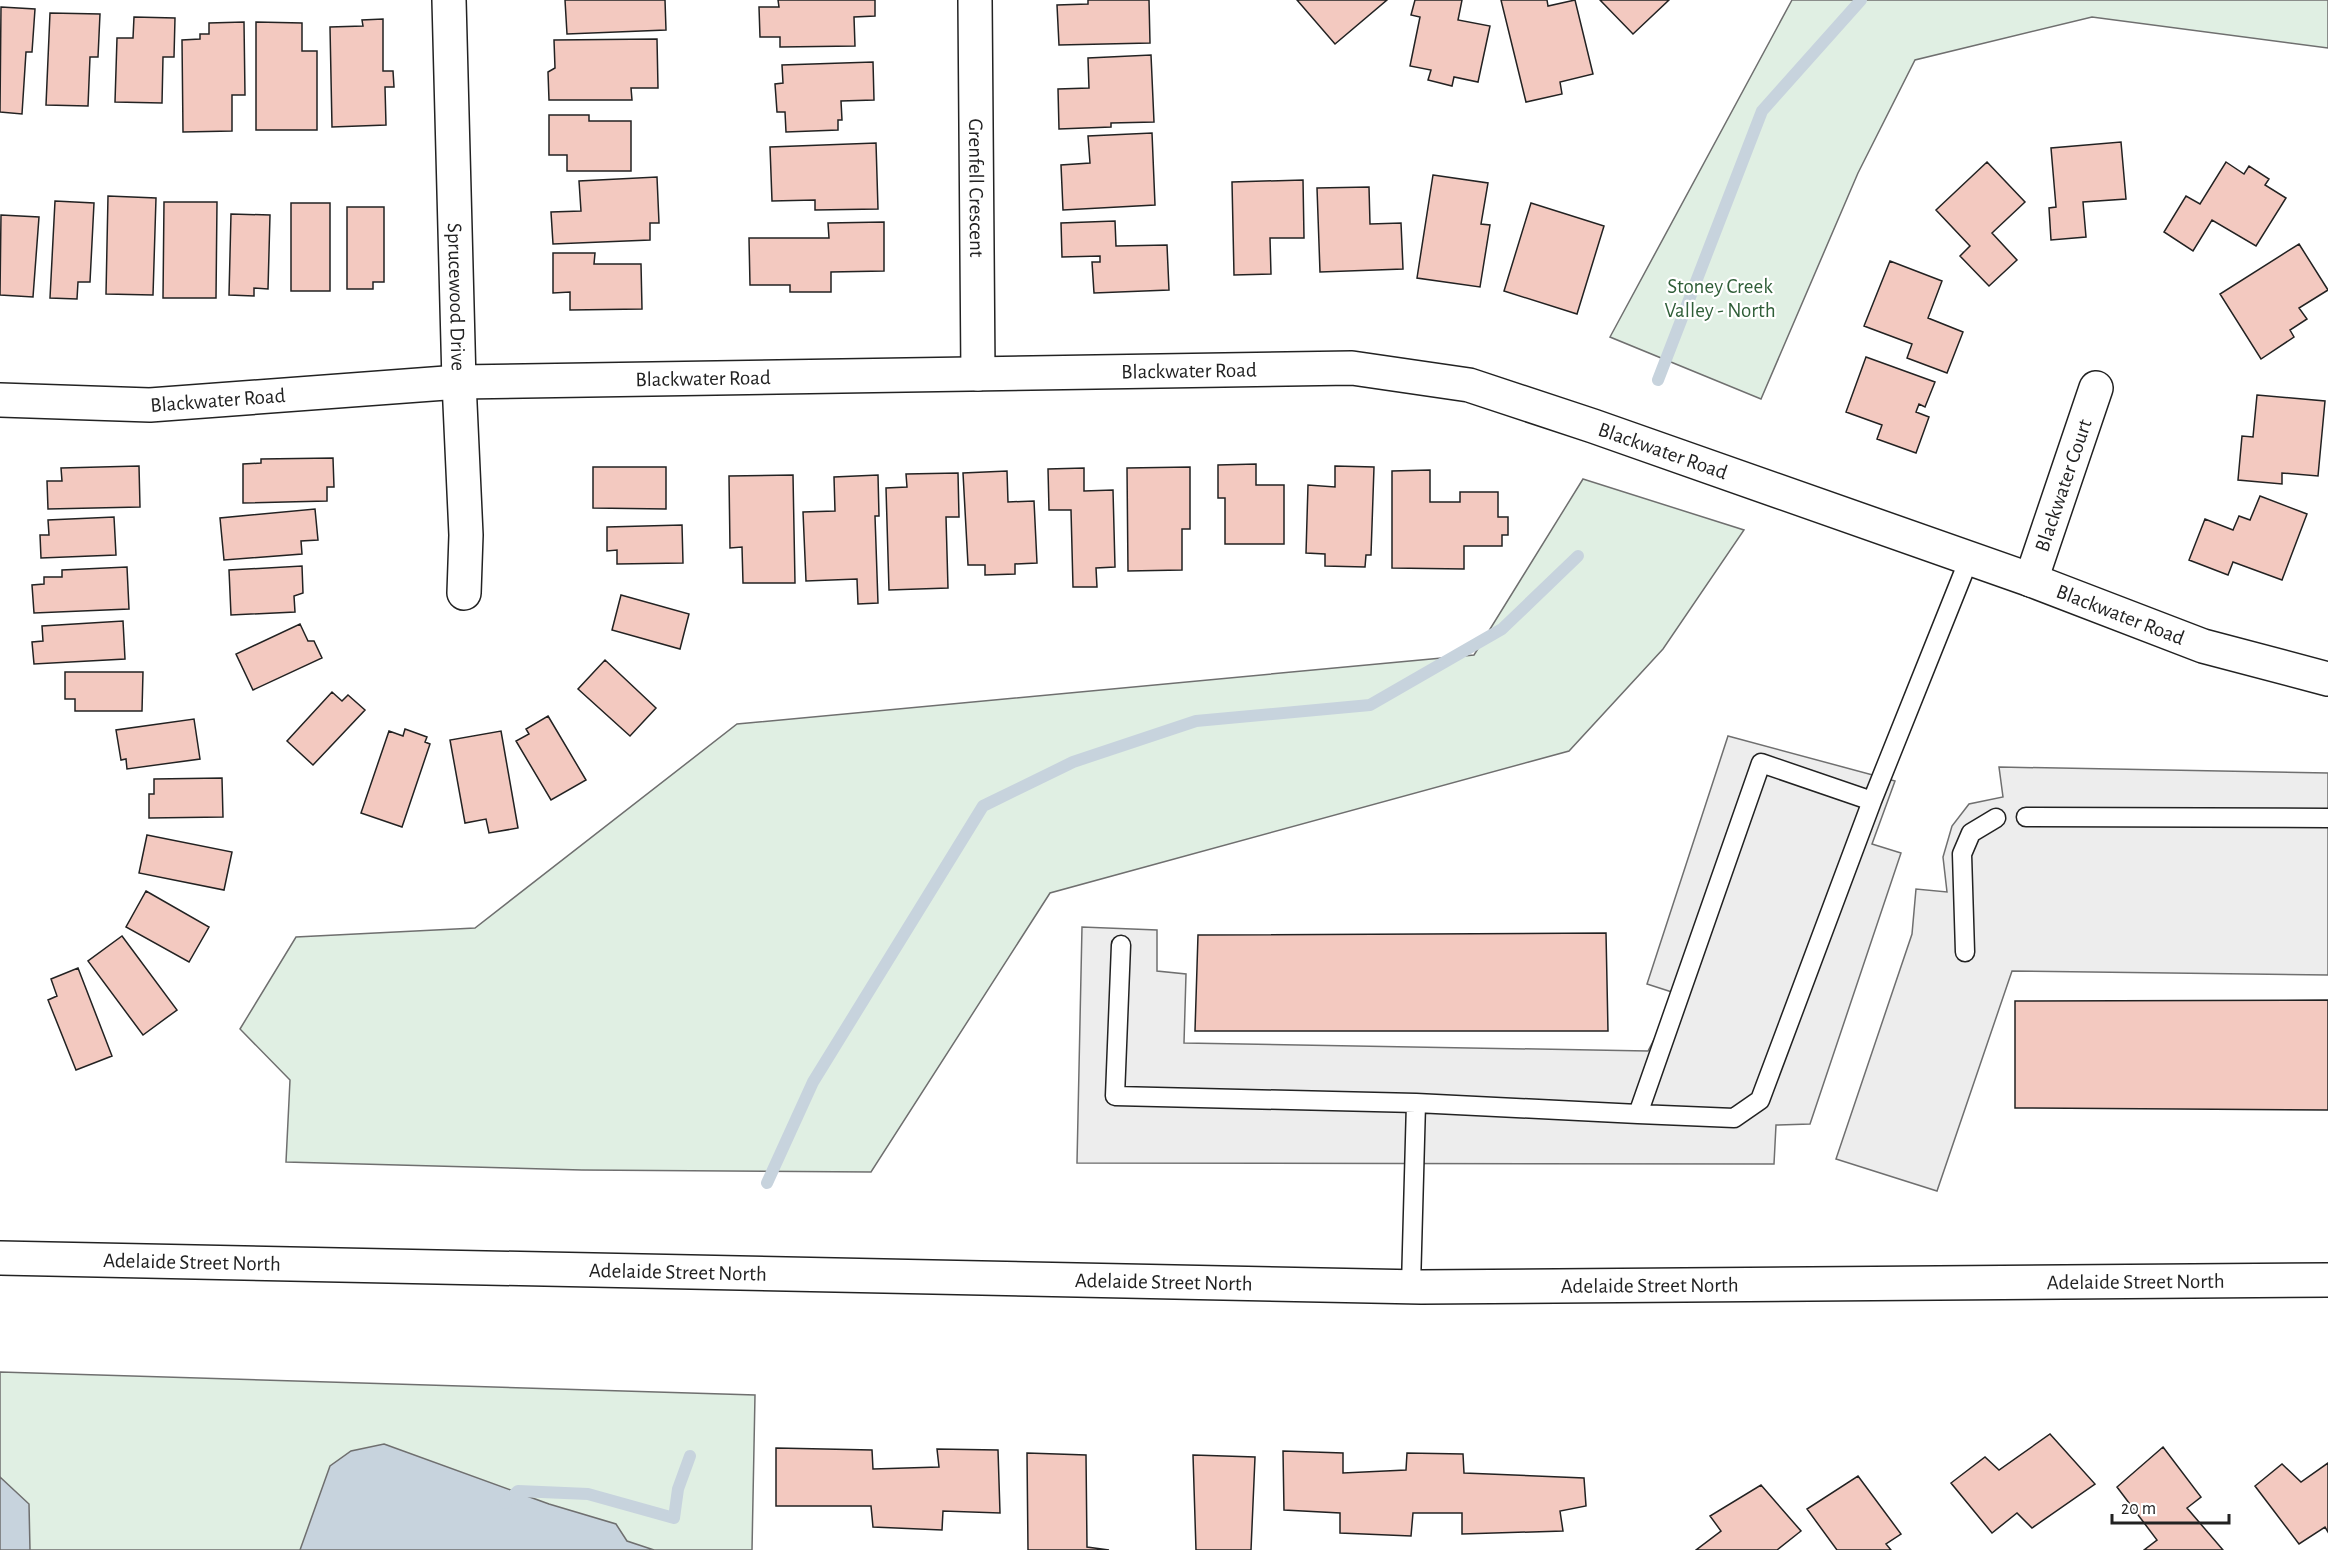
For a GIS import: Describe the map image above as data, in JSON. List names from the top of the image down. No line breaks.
{"streets":{"street":["Grenfell Crescent","Sprucewood Drive","Blackwater Road","Blackwater Court","Adelaide Street North"]},"crossings":[["Grenfell Crescent","Blackwater Road"],["Sprucewood Drive","Blackwater Road"],["Blackwater Road","Blackwater Court"]],"parks":["Stoney Creek Valley - North"],"scale_bar":"20 m"}
